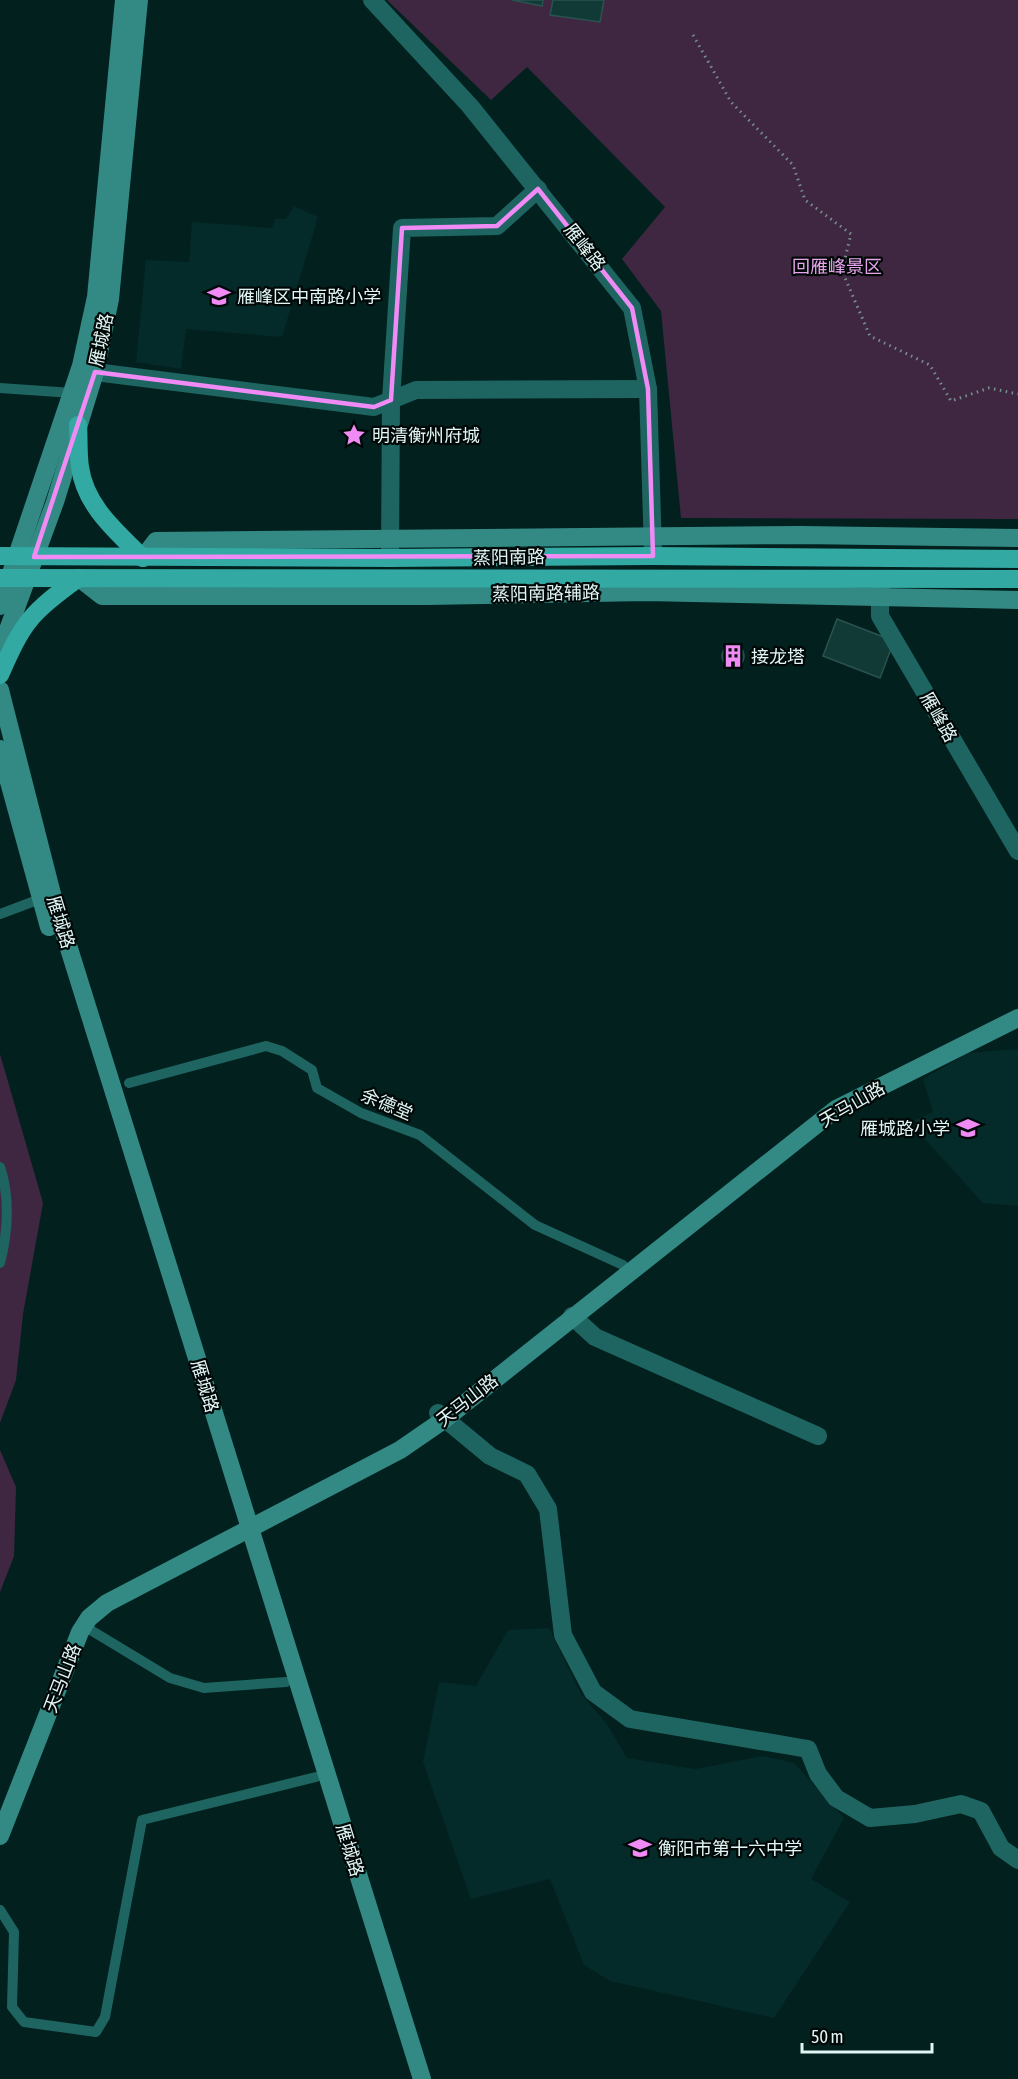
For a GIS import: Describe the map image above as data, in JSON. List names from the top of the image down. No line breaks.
{"streets":{"main road":["蒸阳南路"],"street":["雁峰路","雁城路","蒸阳南路辅路","天马山路"],"lane":["余德堂"]},"crossings":[["雁峰路","蒸阳南路"],["雁峰路","蒸阳南路辅路"],["雁城路","蒸阳南路"],["雁城路","天马山路"],["蒸阳南路","蒸阳南路辅路"],["余德堂","天马山路"]],"parks":["回雁峰景区"],"places":{"school or university":["雁峰区中南路小学","雁城路小学","衡阳市第十六中学"],"place":["明清衡州府城"],"building":["接龙塔"]},"scale_bar":"50 m"}
